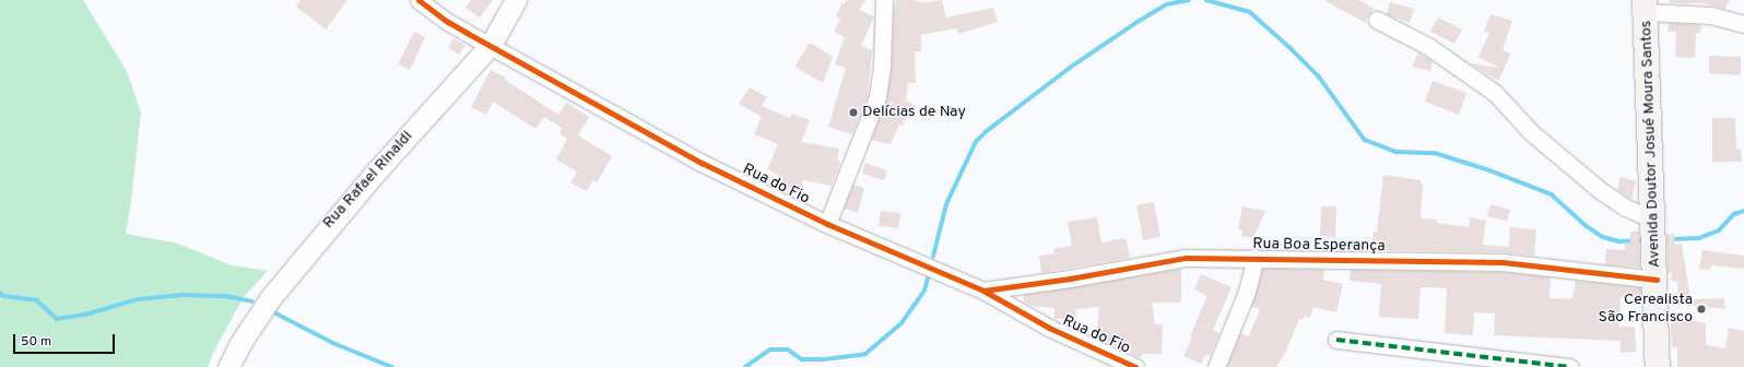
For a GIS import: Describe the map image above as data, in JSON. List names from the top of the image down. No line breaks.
{"streets":{"main road":["Avenida Doutor Josué Moura Santos"],"street":["Rua Rafael Rinaldi","Rua do Fio","Rua Boa Esperança"]},"crossings":[["Avenida Doutor Josué Moura Santos","Rua Boa Esperança"],["Rua Rafael Rinaldi","Rua do Fio"],["Rua do Fio","Rua Boa Esperança"]],"places":["Delícias de Nay","Cerealista São Francisco"],"scale_bar":"50 m"}
